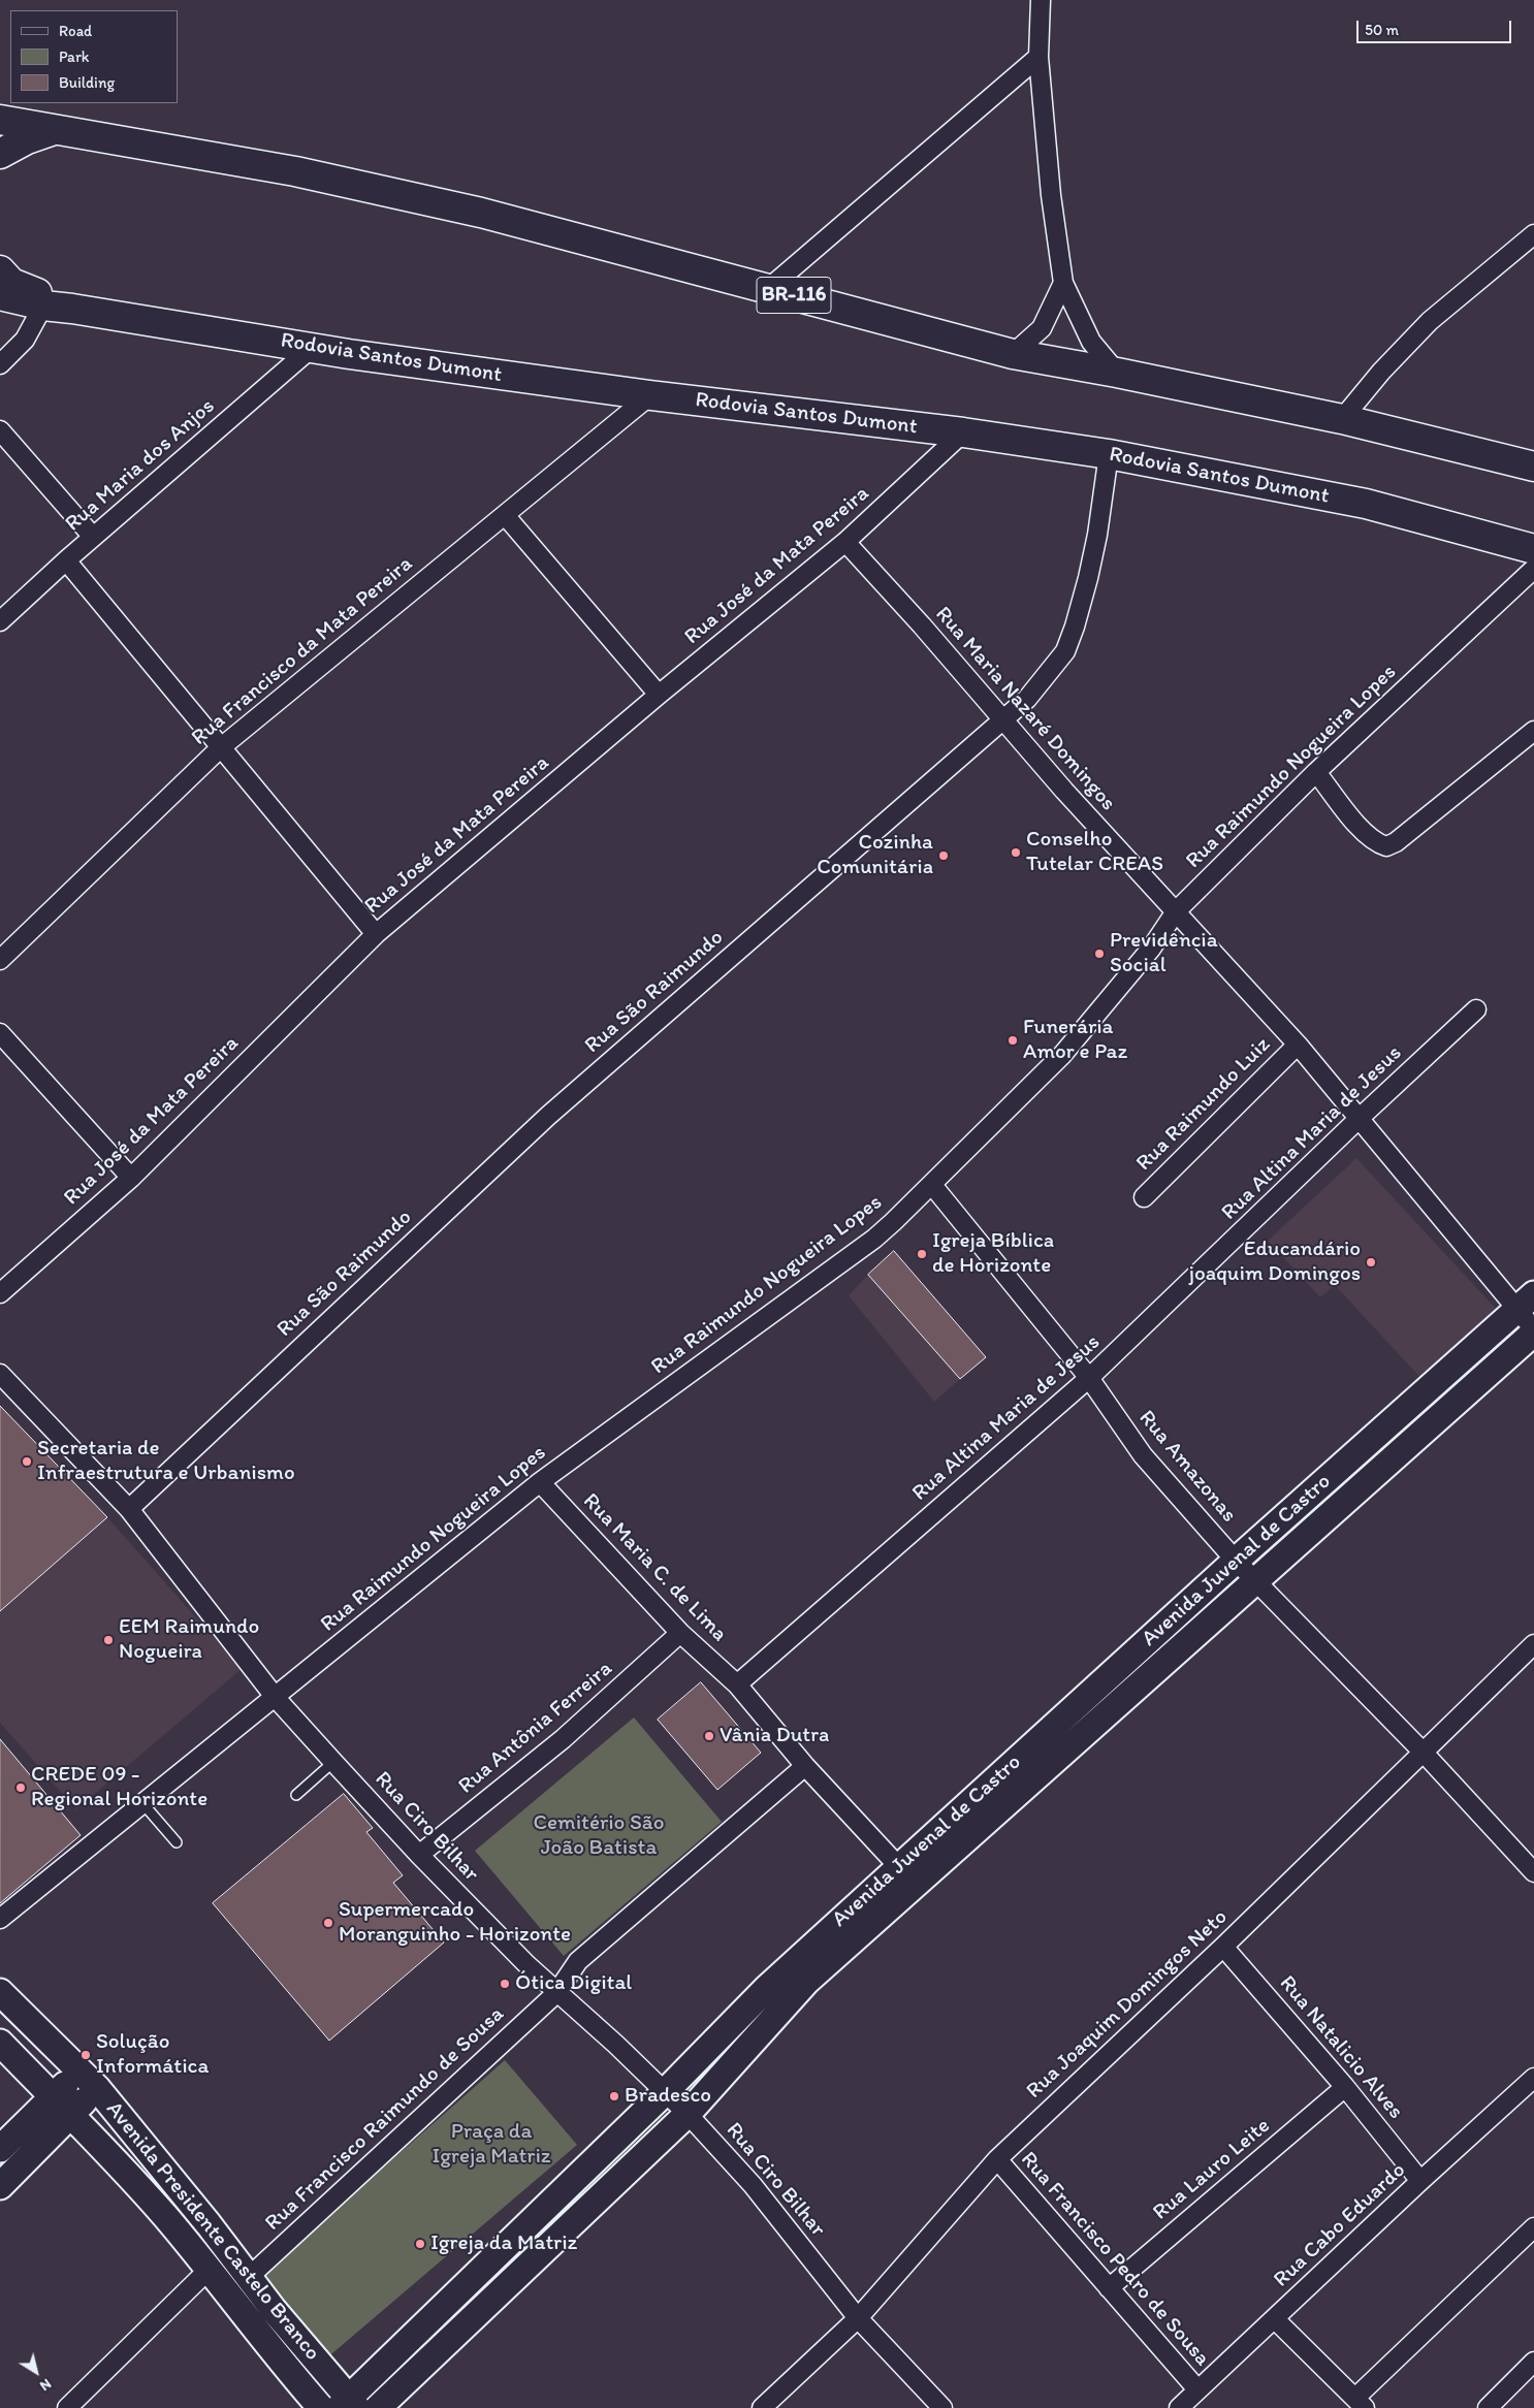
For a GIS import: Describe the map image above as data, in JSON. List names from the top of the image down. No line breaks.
{"streets":{"highway":["BR-116","Rodovia Santos Dumont"],"street":["Rua Maria dos Anjos","Rua José da Mata Pereira","Rua Francisco da Mata Pereira","Rua Maria Nazaré Domingos","Rua Raimundo Nogueira Lopes","Rua São Raimundo","Rua Raimundo Luiz","Rua Altina Maria de Jesus","Rua Amazonas","Avenida Juvenal de Castro","Rua Maria C. de Lima","Rua Antônia Ferreira","Rua Ciro Bilhar","Rua Joaquim Domingos Neto","Rua Natalicio Alves","Rua Francisco Raimundo de Sousa","Rua Lauro Leite","Rua Cabo Eduardo","Avenida Presidente Castelo Branco","Rua Francisco Pedro de Sousa"]},"crossings":[["Rodovia Santos Dumont","Rua Maria dos Anjos"],["Rodovia Santos Dumont","Rua José da Mata Pereira"],["Rodovia Santos Dumont","Rua Francisco da Mata Pereira"],["Rodovia Santos Dumont","Rua São Raimundo"],["Rua José da Mata Pereira","Rua Maria Nazaré Domingos"],["Rua Maria Nazaré Domingos","Rua Raimundo Nogueira Lopes"],["Rua Maria Nazaré Domingos","Rua São Raimundo"],["Rua Maria Nazaré Domingos","Rua Raimundo Luiz"],["Rua Maria Nazaré Domingos","Rua Altina Maria de Jesus"],["Rua Maria Nazaré Domingos","Avenida Juvenal de Castro"],["Rua Raimundo Nogueira Lopes","Rua Amazonas"],["Rua Raimundo Nogueira Lopes","Rua Maria C. de Lima"],["Rua Raimundo Nogueira Lopes","Rua Ciro Bilhar"],["Rua São Raimundo","Rua Ciro Bilhar"],["Rua Altina Maria de Jesus","Rua Amazonas"],["Rua Altina Maria de Jesus","Rua Maria C. de Lima"],["Rua Amazonas","Avenida Juvenal de Castro"],["Rua Amazonas","Rua Joaquim Domingos Neto"],["Avenida Juvenal de Castro","Rua Ciro Bilhar"],["Avenida Juvenal de Castro","Avenida Presidente Castelo Branco"],["Rua Maria C. de Lima","Rua Antônia Ferreira"],["Rua Antônia Ferreira","Rua Ciro Bilhar"],["Rua Ciro Bilhar","Rua Joaquim Domingos Neto"],["Rua Ciro Bilhar","Rua Francisco Raimundo de Sousa"],["Rua Joaquim Domingos Neto","Rua Natalicio Alves"],["Rua Joaquim Domingos Neto","Rua Francisco Pedro de Sousa"],["Rua Natalicio Alves","Rua Lauro Leite"],["Rua Natalicio Alves","Rua Cabo Eduardo"],["Rua Francisco Raimundo de Sousa","Avenida Presidente Castelo Branco"],["Rua Lauro Leite","Rua Francisco Pedro de Sousa"],["Rua Cabo Eduardo","Rua Francisco Pedro de Sousa"]],"parks":["Cemitério São João Batista","Praça da Igreja Matriz"],"places":["Conselho Tutelar CREAS","Cozinha Comunitária","Previdência Social","Funerária Amor e Paz","Igreja Bíblica de Horizonte","Educandário joaquim Domingos","Secretaria de Infraestrutura e Urbanismo","EEM Raimundo Nogueira","Vânia Dutra","CREDE 09 - Regional Horizonte","Supermercado Moranguinho - Horizonte","Ótica Digital","Solução Informática","Bradesco","Igreja da Matriz"],"legend":["Road","Park","Building"],"scale_bar":"50 m","north":"bottom right"}
